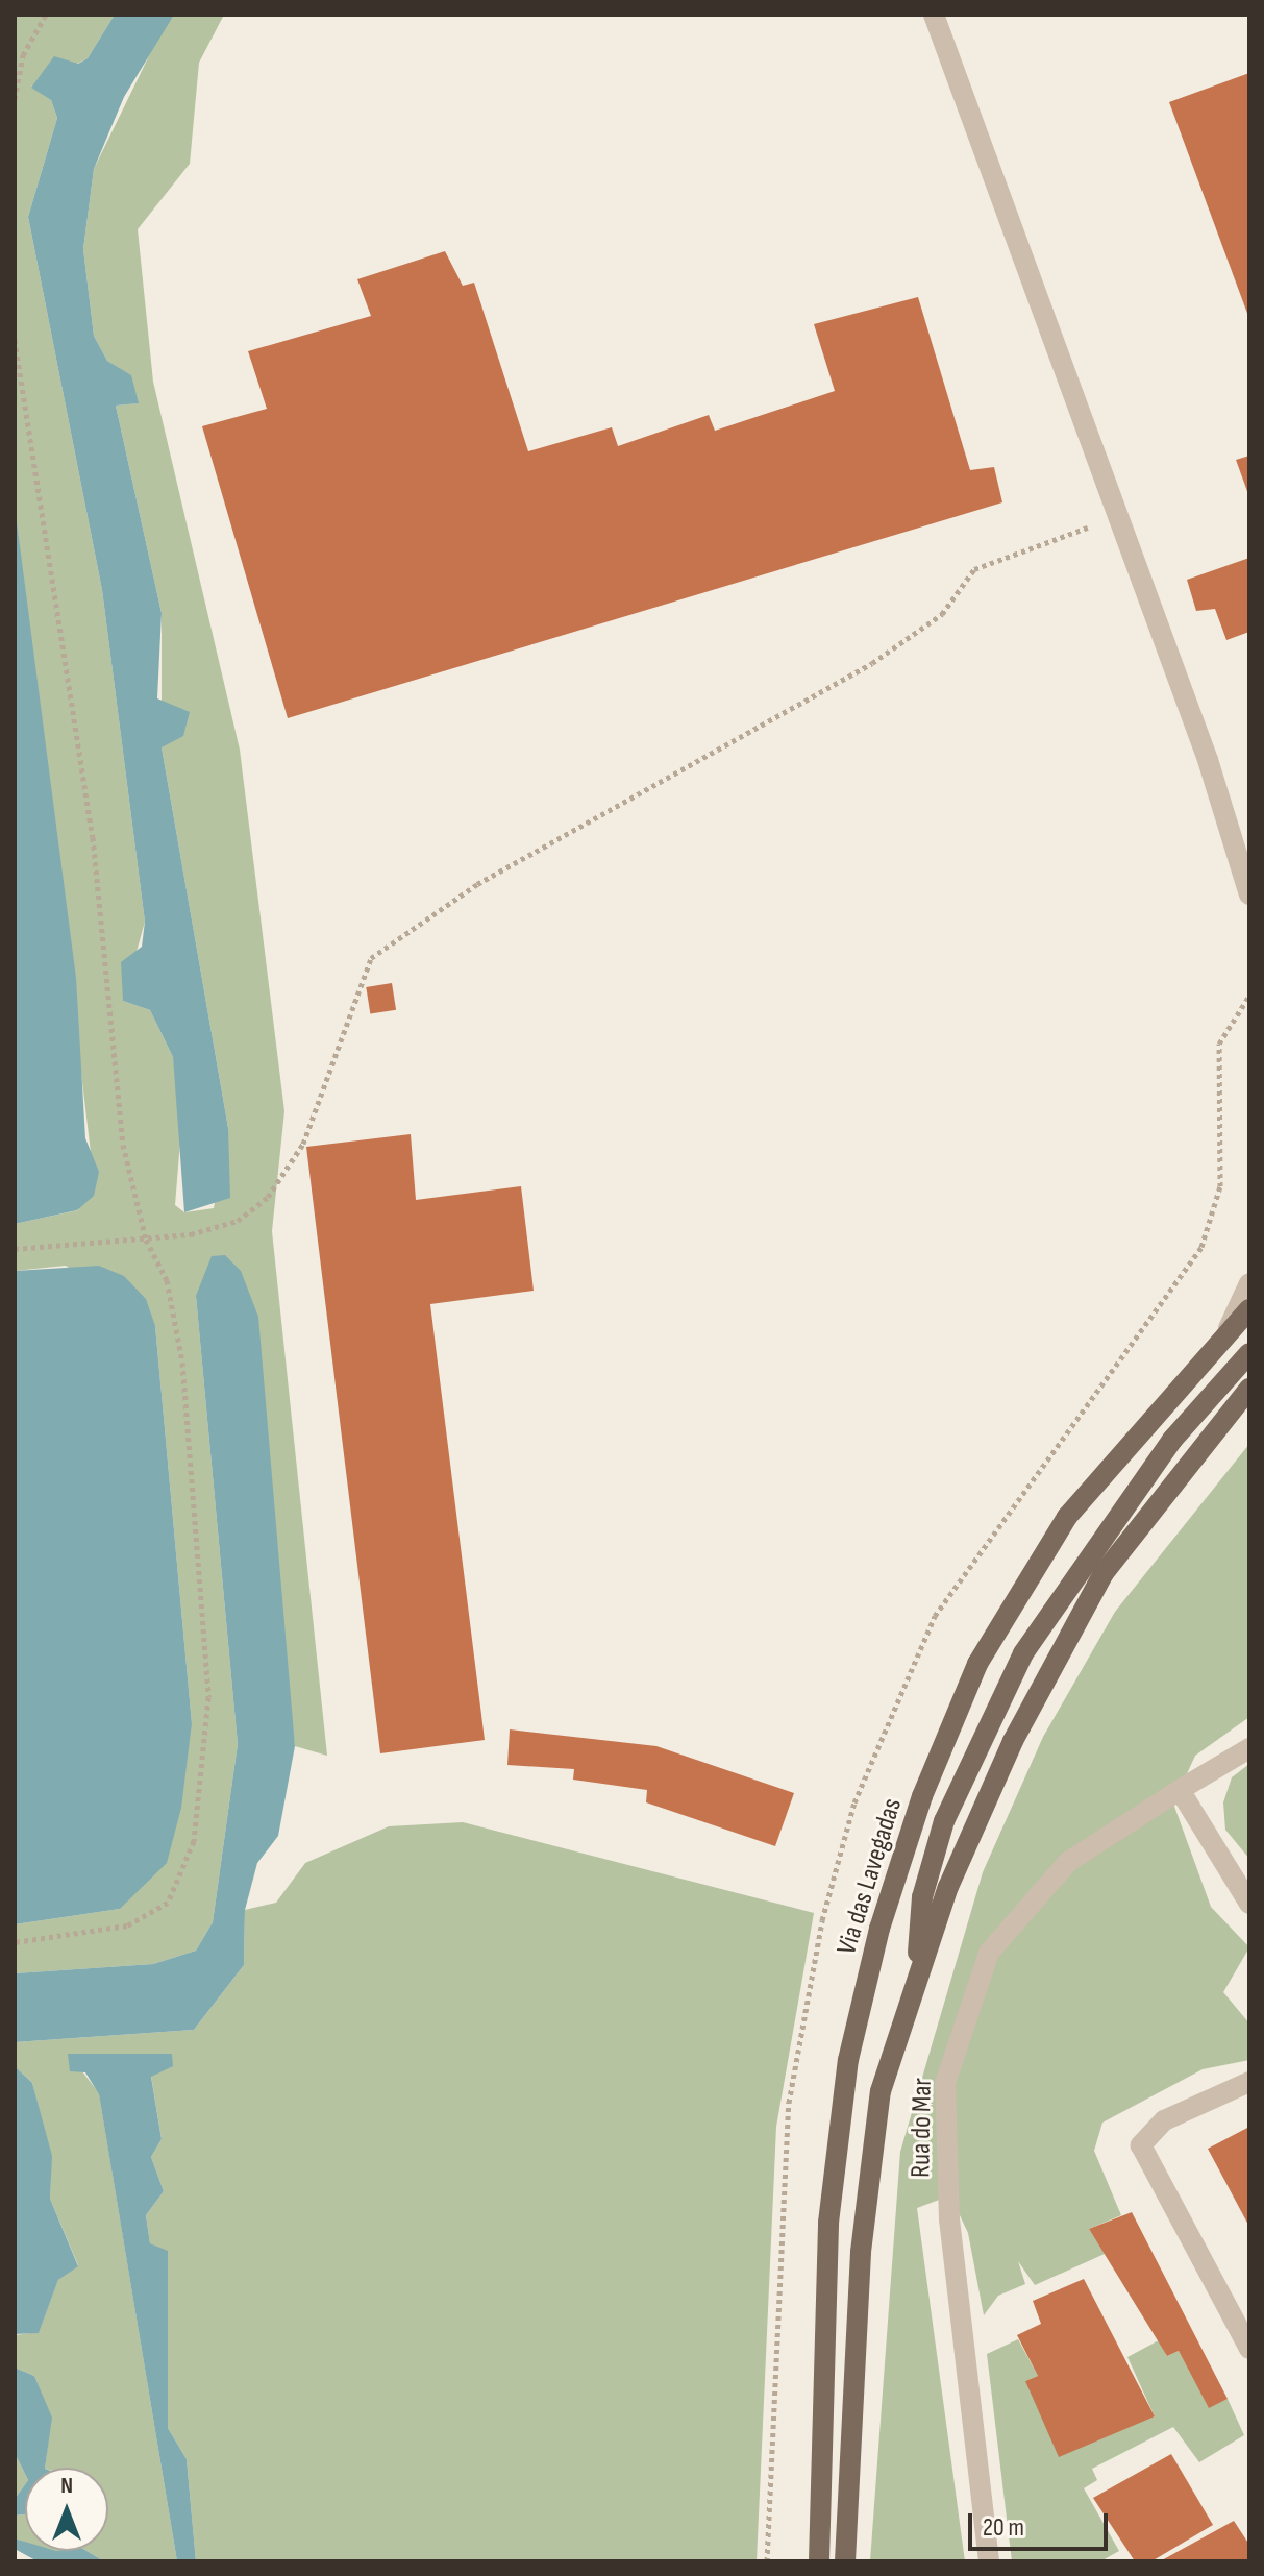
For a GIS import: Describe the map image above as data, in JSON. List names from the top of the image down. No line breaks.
{"streets":{"main road":["Via das Lavegadas"],"street":["Rua do Mar"]},"scale_bar":"20 m","north":"top"}
